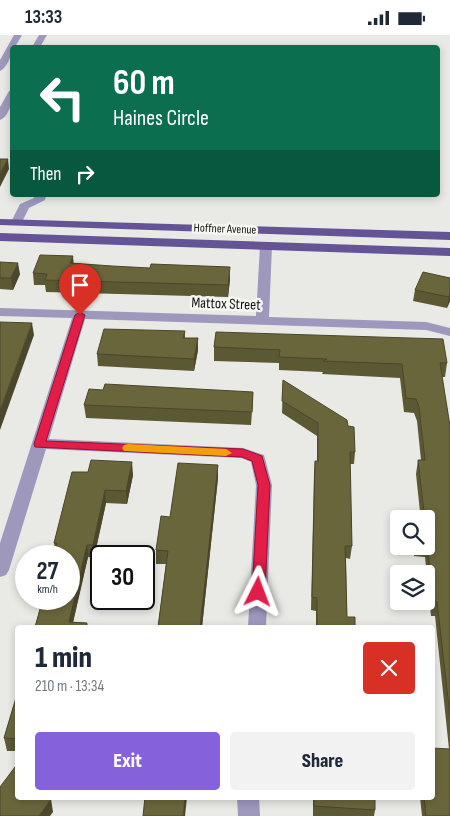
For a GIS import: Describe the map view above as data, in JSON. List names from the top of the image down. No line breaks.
{"streets":{"main road":["Hoffner Avenue"],"street":["Mattox Street"]},"page":{"status":"13:33","turn":["60 m","Haines Circle"],"then":"Then","speed":"27 km/h","limit":"30","heading":["1 min","210 m · 13:34"],"buttons":["Exit","Share"]}}
